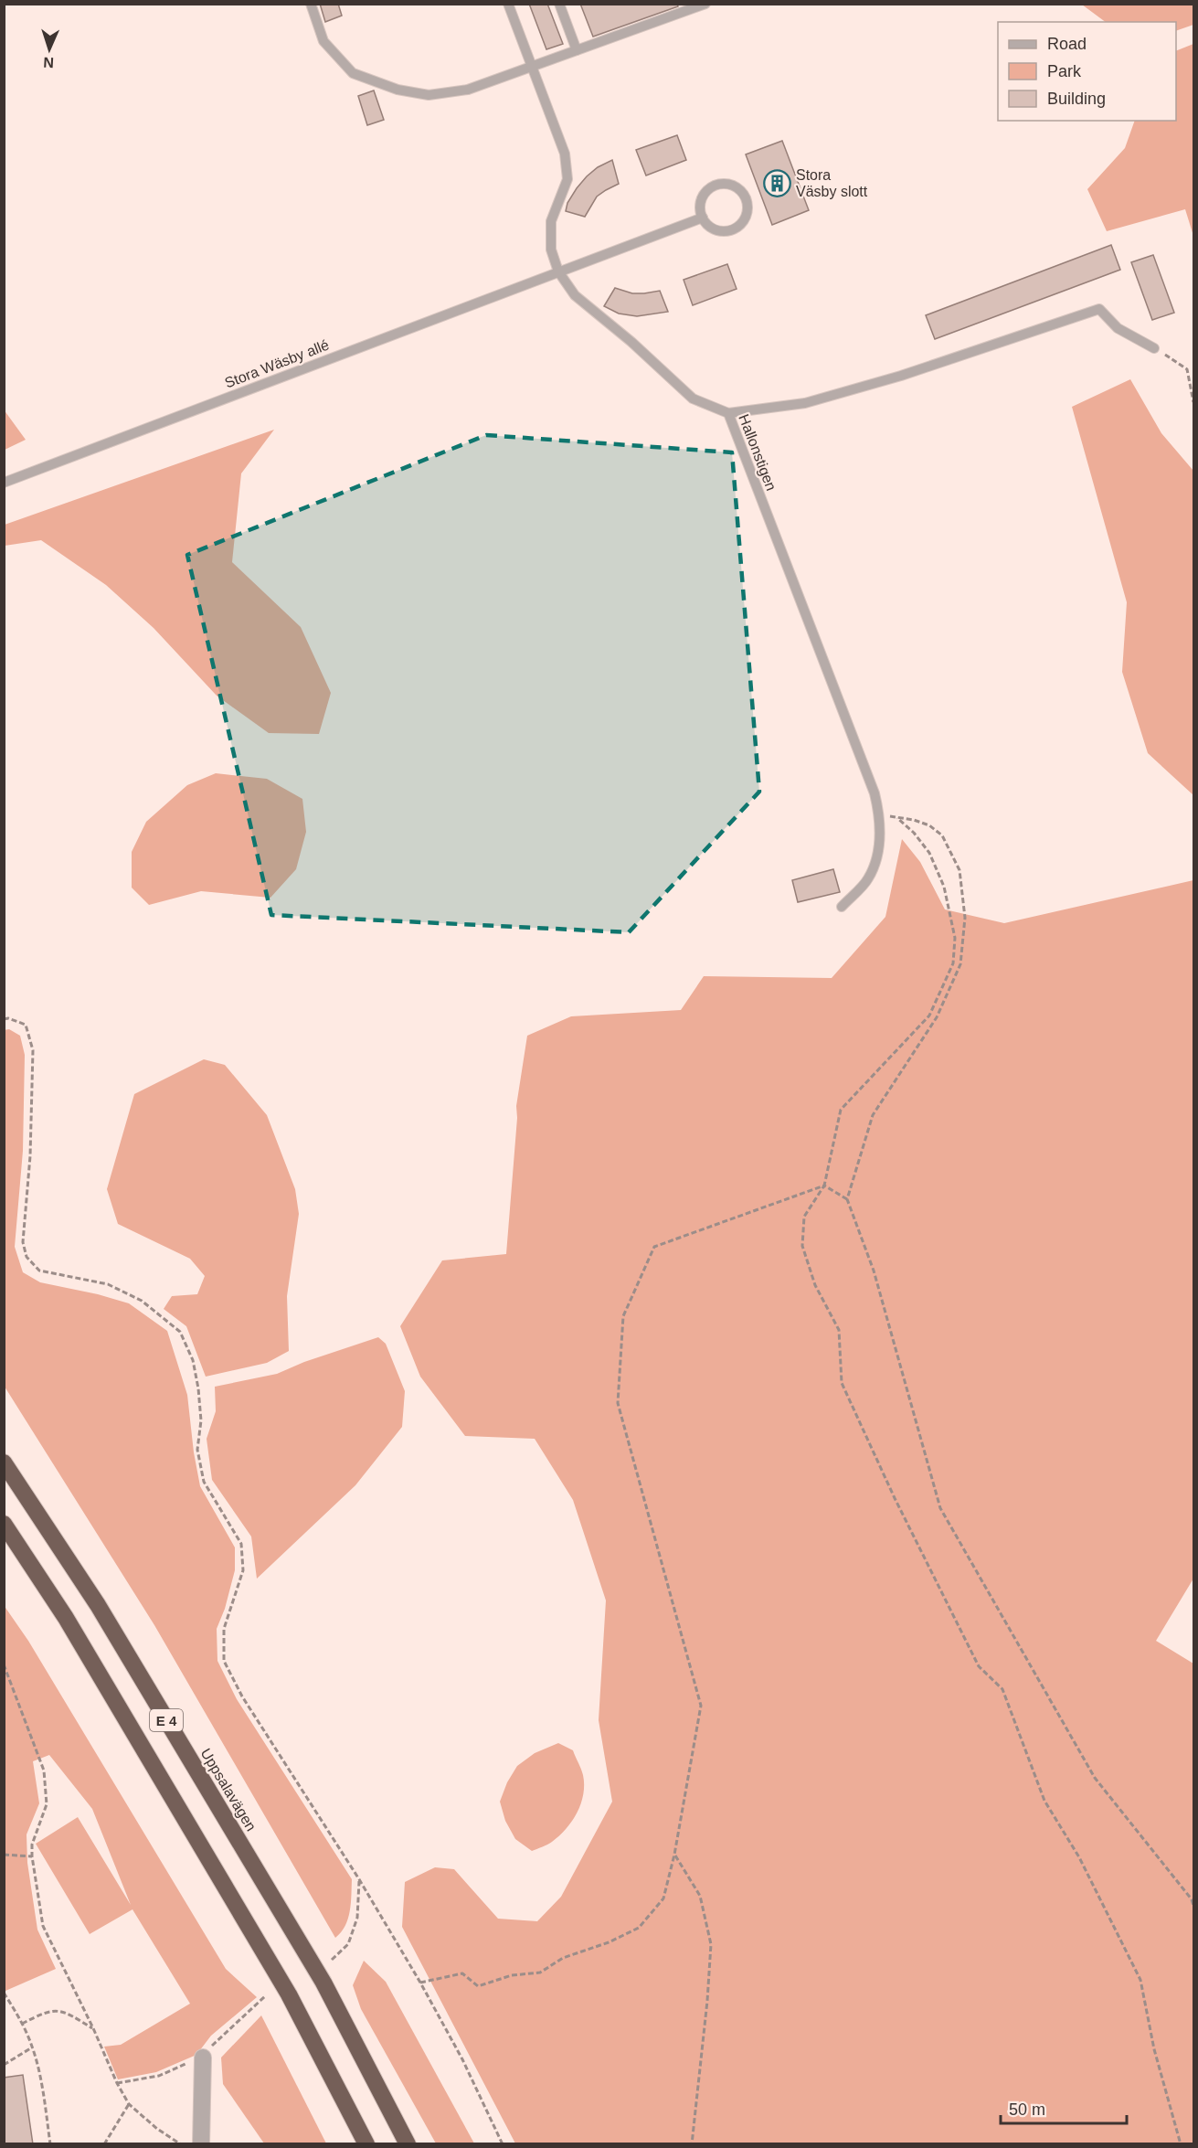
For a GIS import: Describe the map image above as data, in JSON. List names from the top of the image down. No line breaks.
{"streets":{"highway":["E 4","Uppsalavägen"],"lane":["Stora Wäsby allé","Hallonstigen"]},"crossings":[["Stora Wäsby allé","Hallonstigen"]],"places":{"building":["Stora Väsby slott"]},"legend":["Road","Park","Building"],"scale_bar":"50 m","north":"bottom"}
